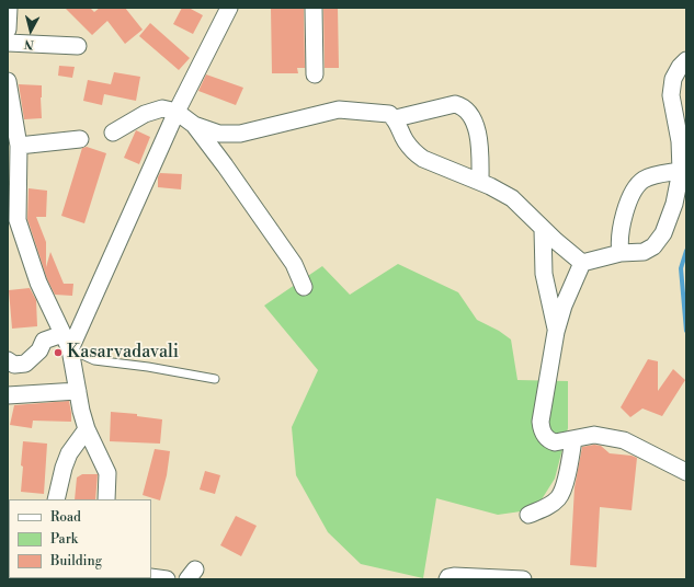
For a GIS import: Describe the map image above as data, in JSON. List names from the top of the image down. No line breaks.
{"places":["Kasarvadavali"],"legend":["Road","Park","Building"],"north":"bottom"}
